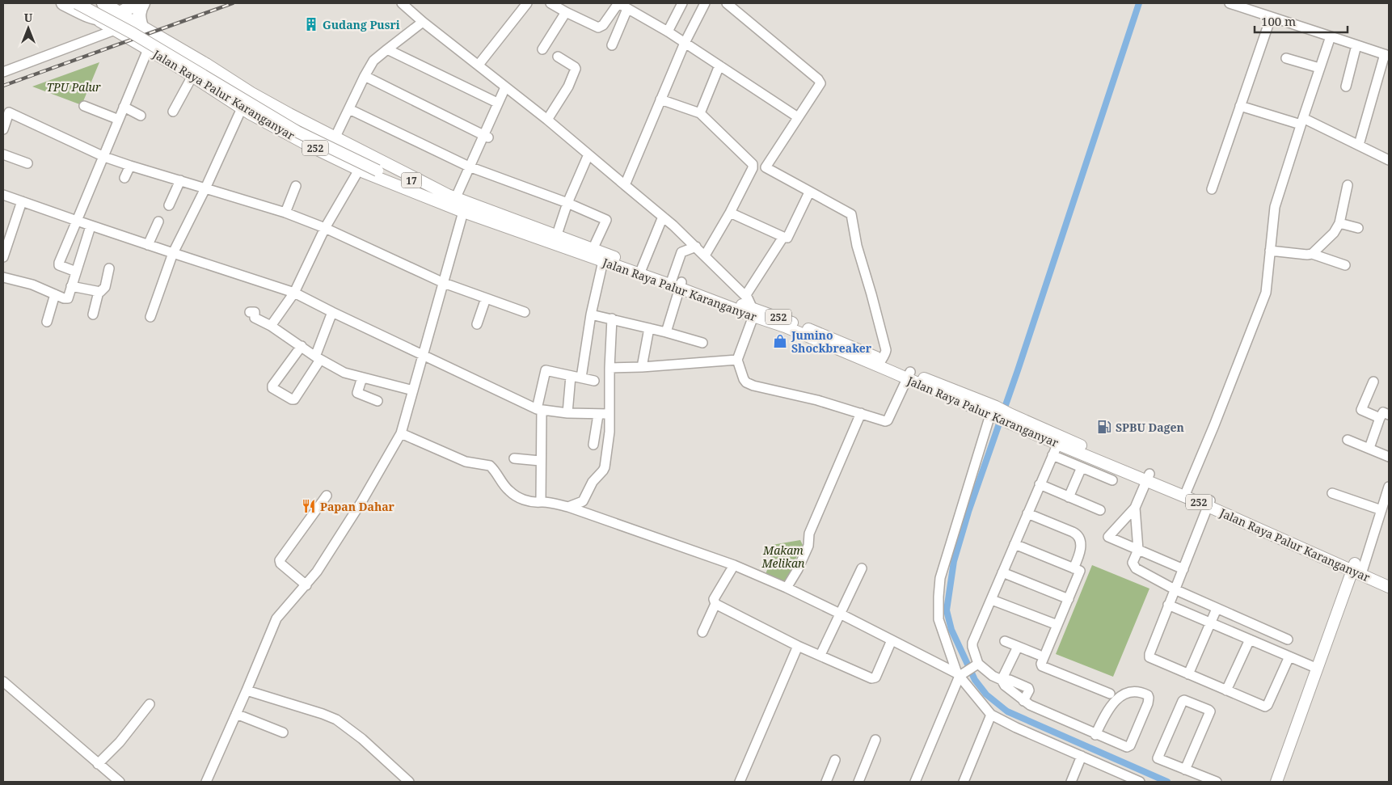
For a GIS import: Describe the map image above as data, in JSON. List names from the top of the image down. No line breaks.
{"streets":{"main road":["Jalan Raya Palur Karanganyar","252","17"]},"crossings":[["Jalan Raya Palur Karanganyar","17"],["252","17"]],"parks":["TPU Palur","Makam Melikan"],"places":{"building":["Gudang Pusri"],"shop":["Jumino Shockbreaker"],"fuel station":["SPBU Dagen"],"restaurant":["Papan Dahar"]},"scale_bar":"100 m","north":"top"}
